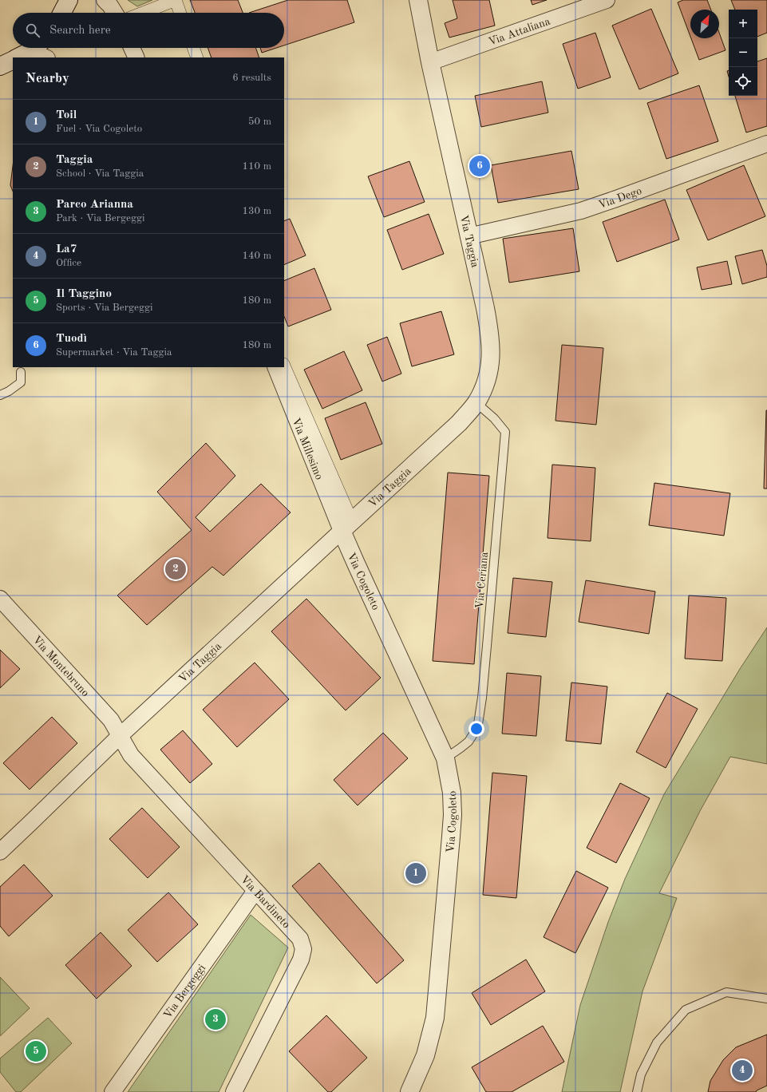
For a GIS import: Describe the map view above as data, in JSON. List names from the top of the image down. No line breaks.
{"streets":{"street":["Via Attaliana","Via Dego","Via Taggia","Via Millesimo","Via Cogoleto","Via Montebruno","Via Bardineto","Via Bergeggi"],"lane":["Via Ceriana"]},"crossings":[["Via Attaliana","Via Taggia"],["Via Dego","Via Taggia"],["Via Taggia","Via Millesimo"],["Via Taggia","Via Ceriana"],["Via Taggia","Via Cogoleto"],["Via Taggia","Via Montebruno"],["Via Taggia","Via Bardineto"],["Via Millesimo","Via Cogoleto"],["Via Ceriana","Via Cogoleto"],["Via Montebruno","Via Bardineto"],["Via Bardineto","Via Bergeggi"]],"north":"top right","page":{"map_buttons":["+","−"],"search":"Search here","heading":["Nearby","6 results"],"list":[{"mark":"1","name":"Toil","note":"Fuel · Via Cogoleto","value":"50 m"},{"mark":"2","name":"Taggia","note":"School · Via Taggia","value":"110 m"},{"mark":"3","name":"Parco Arianna","note":"Park · Via Bergeggi","value":"130 m"},{"mark":"4","name":"La7","note":"Office","value":"140 m"},{"mark":"5","name":"Il Taggino","note":"Sports · Via Bergeggi","value":"180 m"},{"mark":"6","name":"Tuodì","note":"Supermarket · Via Taggia","value":"180 m"}],"pins":["6","2","1","3","5","4"]}}
